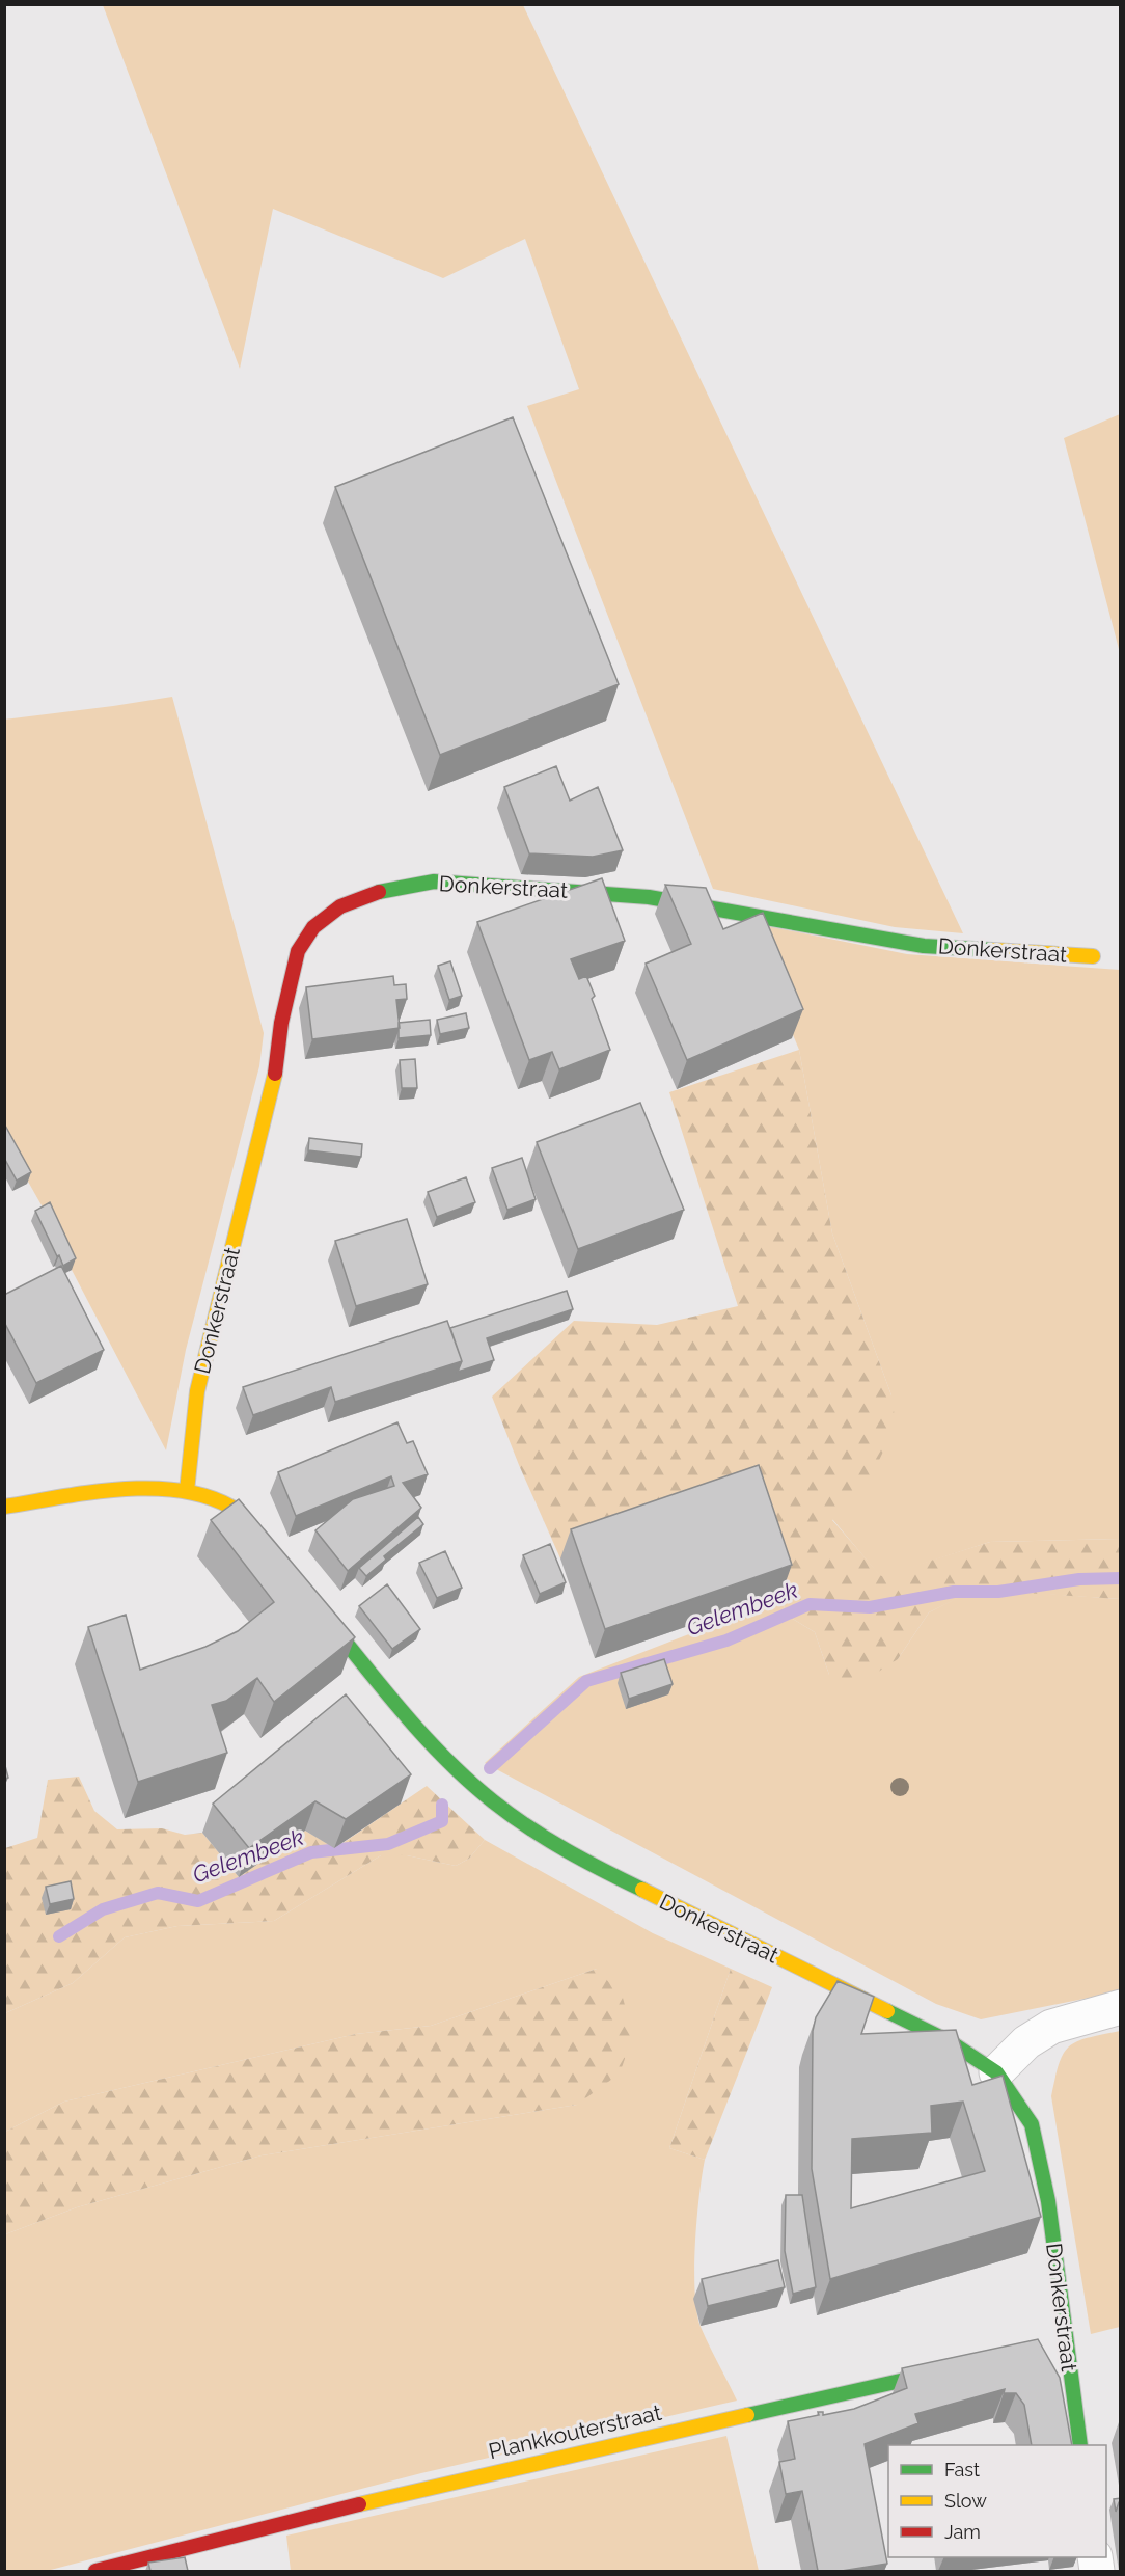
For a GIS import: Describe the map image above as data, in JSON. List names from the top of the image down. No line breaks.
{"streets":{"street":["Donkerstraat","Plankkouterstraat"]},"water":["Gelembeek"],"legend":["Fast","Slow","Jam"]}
